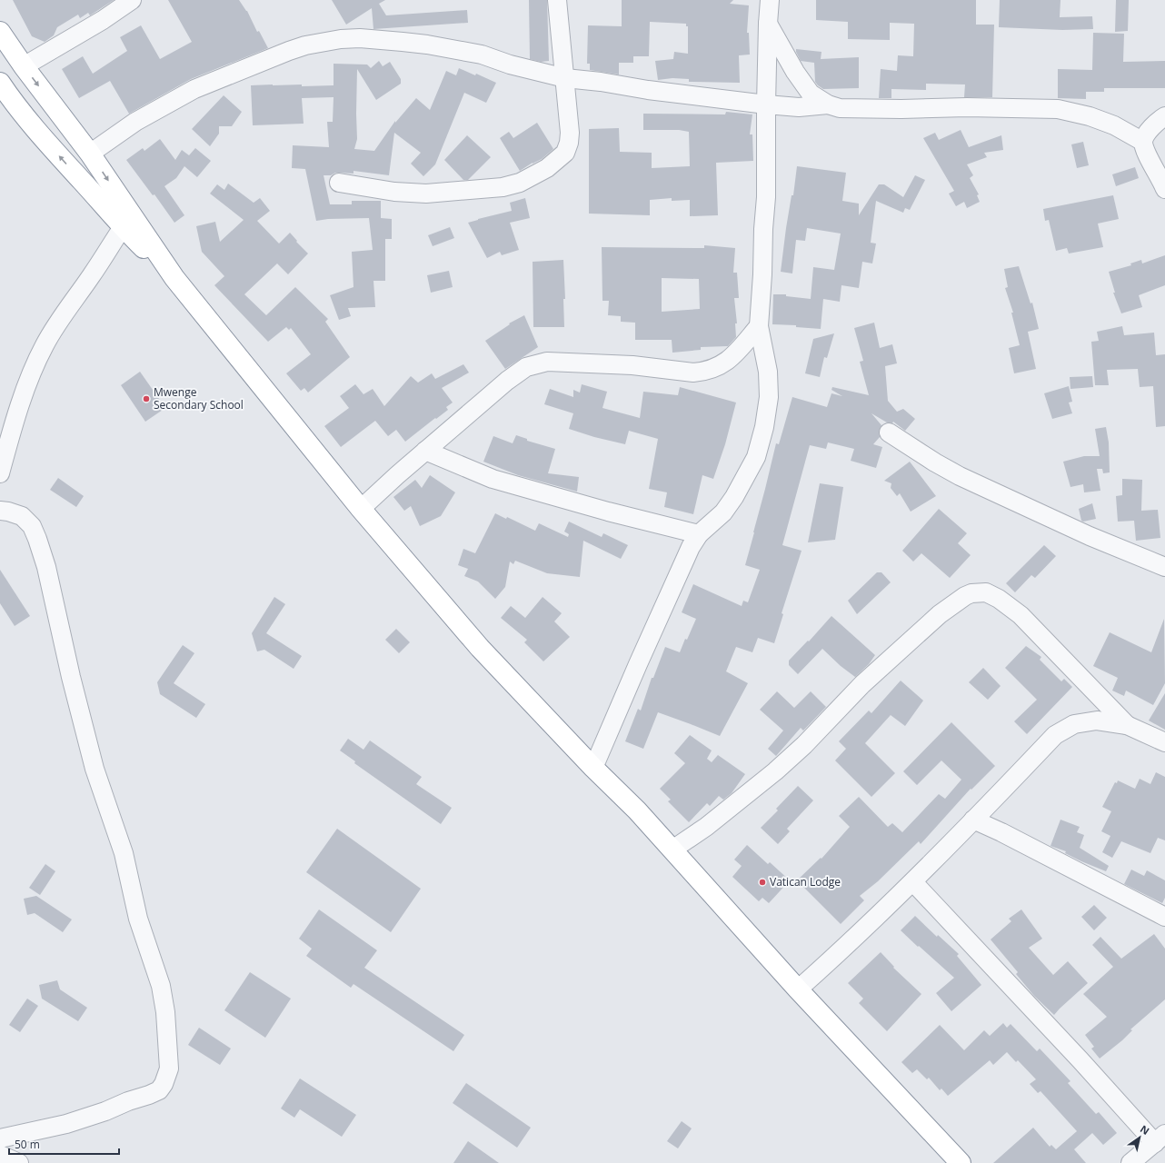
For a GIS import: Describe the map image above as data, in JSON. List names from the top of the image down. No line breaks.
{"places":["Mwenge Secondary School","Vatican Lodge"],"scale_bar":"50 m","north":"top right"}
